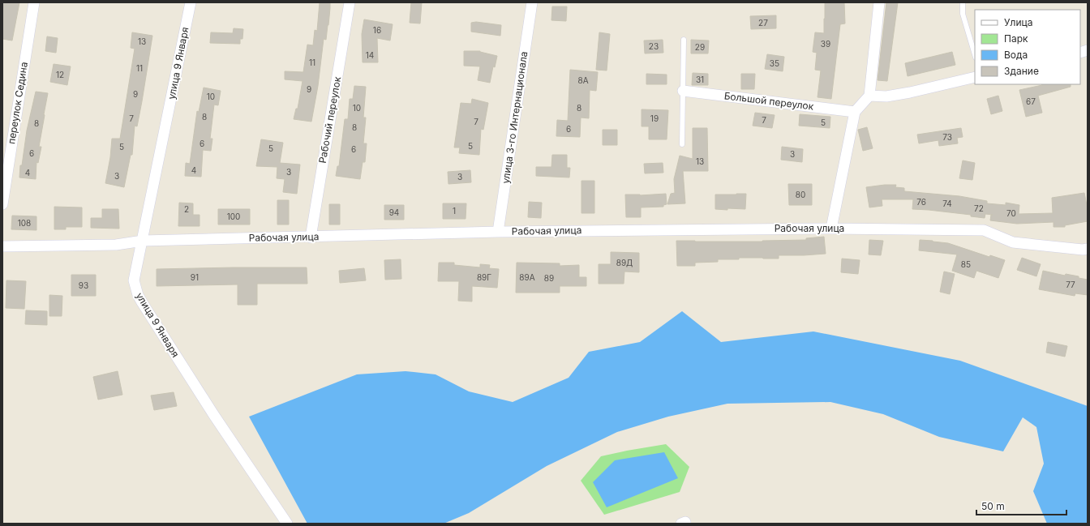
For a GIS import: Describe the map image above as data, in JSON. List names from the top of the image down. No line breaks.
{"streets":{"street":["улица 9 Января","Большой переулок","переулок Седина","улица 3-го Интернационала","Рабочий переулок","Рабочая улица"]},"crossings":[["улица 9 Января","Рабочая улица"],["улица 3-го Интернационала","Рабочая улица"],["Рабочий переулок","Рабочая улица"]],"house_numbers":["27","16","13","39","23","29","14","11","35","11","12","31","8А","9","9","10","67","10","8","8","7","19","7","7","5","8","8","6","73","6","5","5","5","6","6","3","13","4","3","4","3","3","80","76","74","72","2","1","94","70","100","108","89Д","85","91","89Г","89А","89","77","93"],"legend":["Улица","Парк","Вода","Здание"],"scale_bar":"50 m"}
